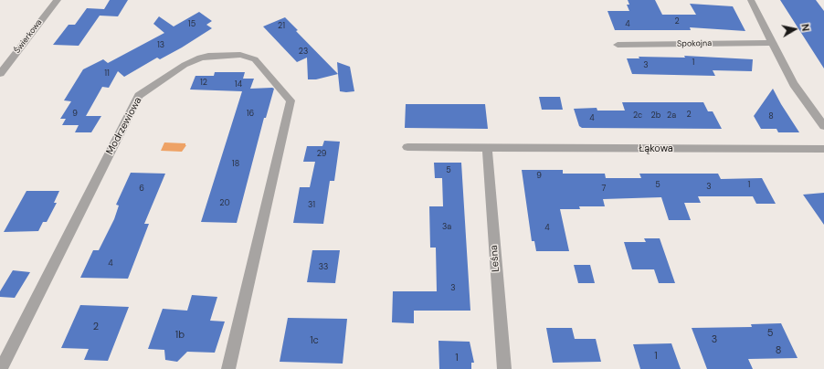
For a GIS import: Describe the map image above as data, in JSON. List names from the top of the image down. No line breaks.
{"streets":{"street":["Świerkowa","Spokojna","Modrzewiowa","Łąkowa","Leśna"]},"crossings":[["Łąkowa","Leśna"]],"house_numbers":["2","15","4","21","13","23","1","3","11","12","14","9","16","2","2c","2b","2a","8","4","29","18","5","9","5","1","3","6","7","20","31","3a","4","4","33","3","2","5","1b","3","1c","8","1","1"],"north":"right"}
